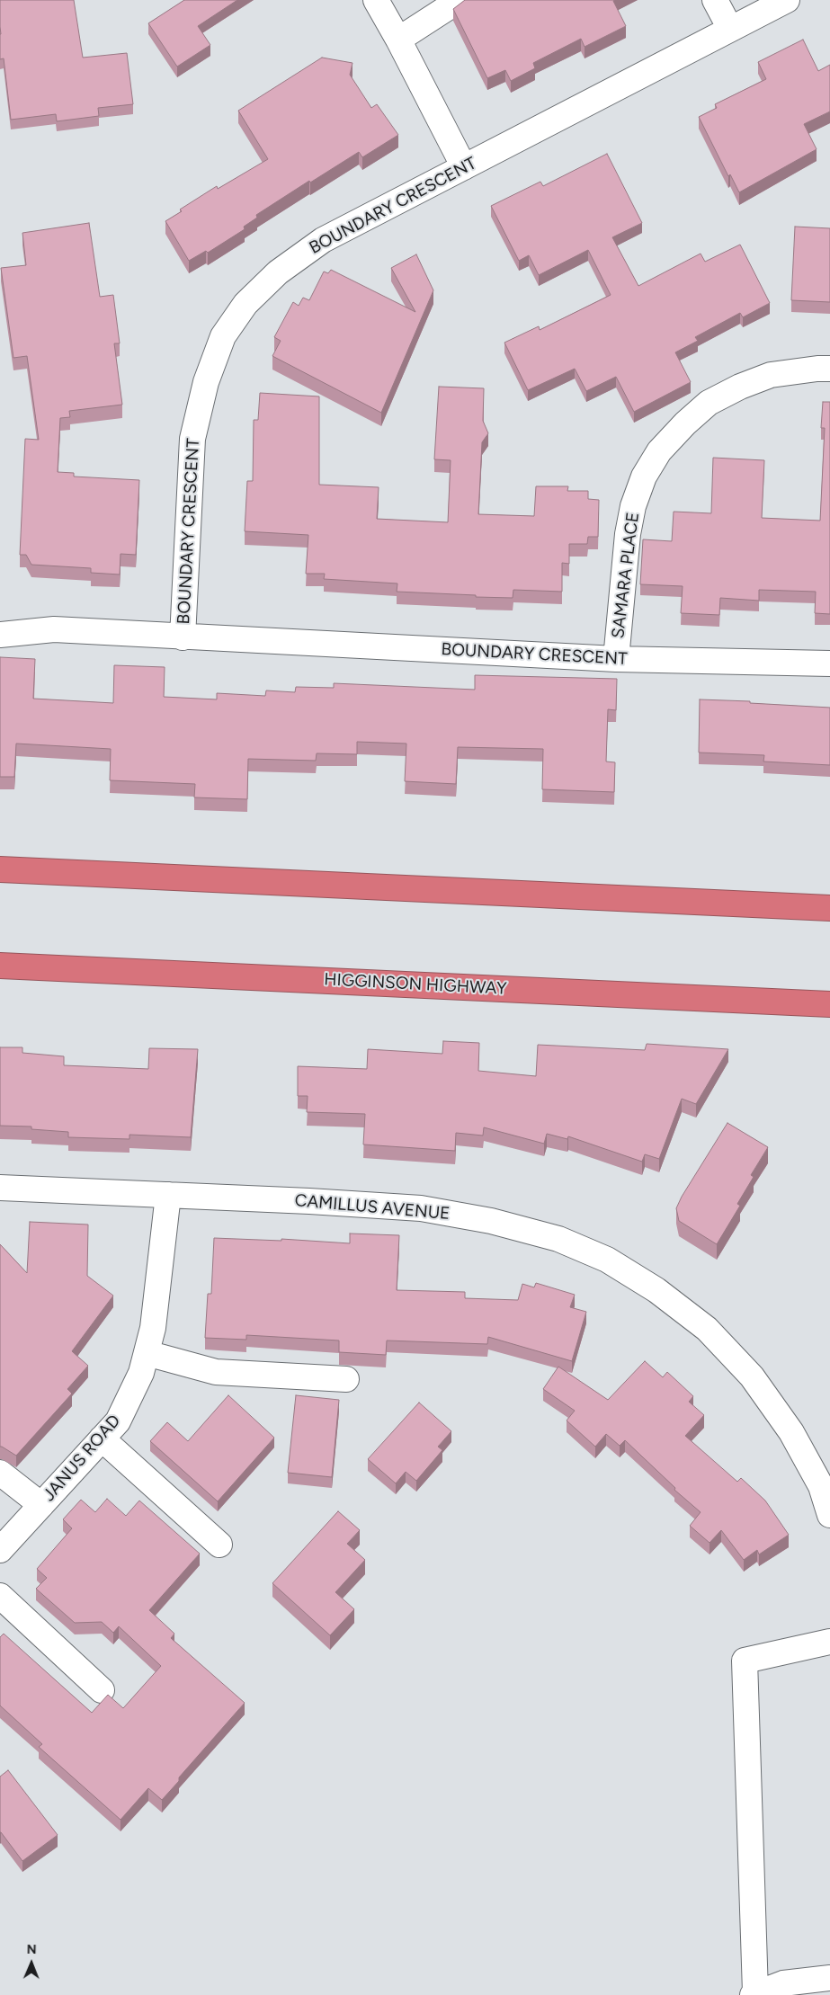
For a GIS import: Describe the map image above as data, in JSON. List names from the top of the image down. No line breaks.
{"streets":{"highway":["HIGGINSON HIGHWAY"],"street":["BOUNDARY CRESCENT","SAMARA PLACE","CAMILLUS AVENUE","JANUS ROAD"]},"crossings":[["BOUNDARY CRESCENT","SAMARA PLACE"],["CAMILLUS AVENUE","JANUS ROAD"]],"north":"top"}
